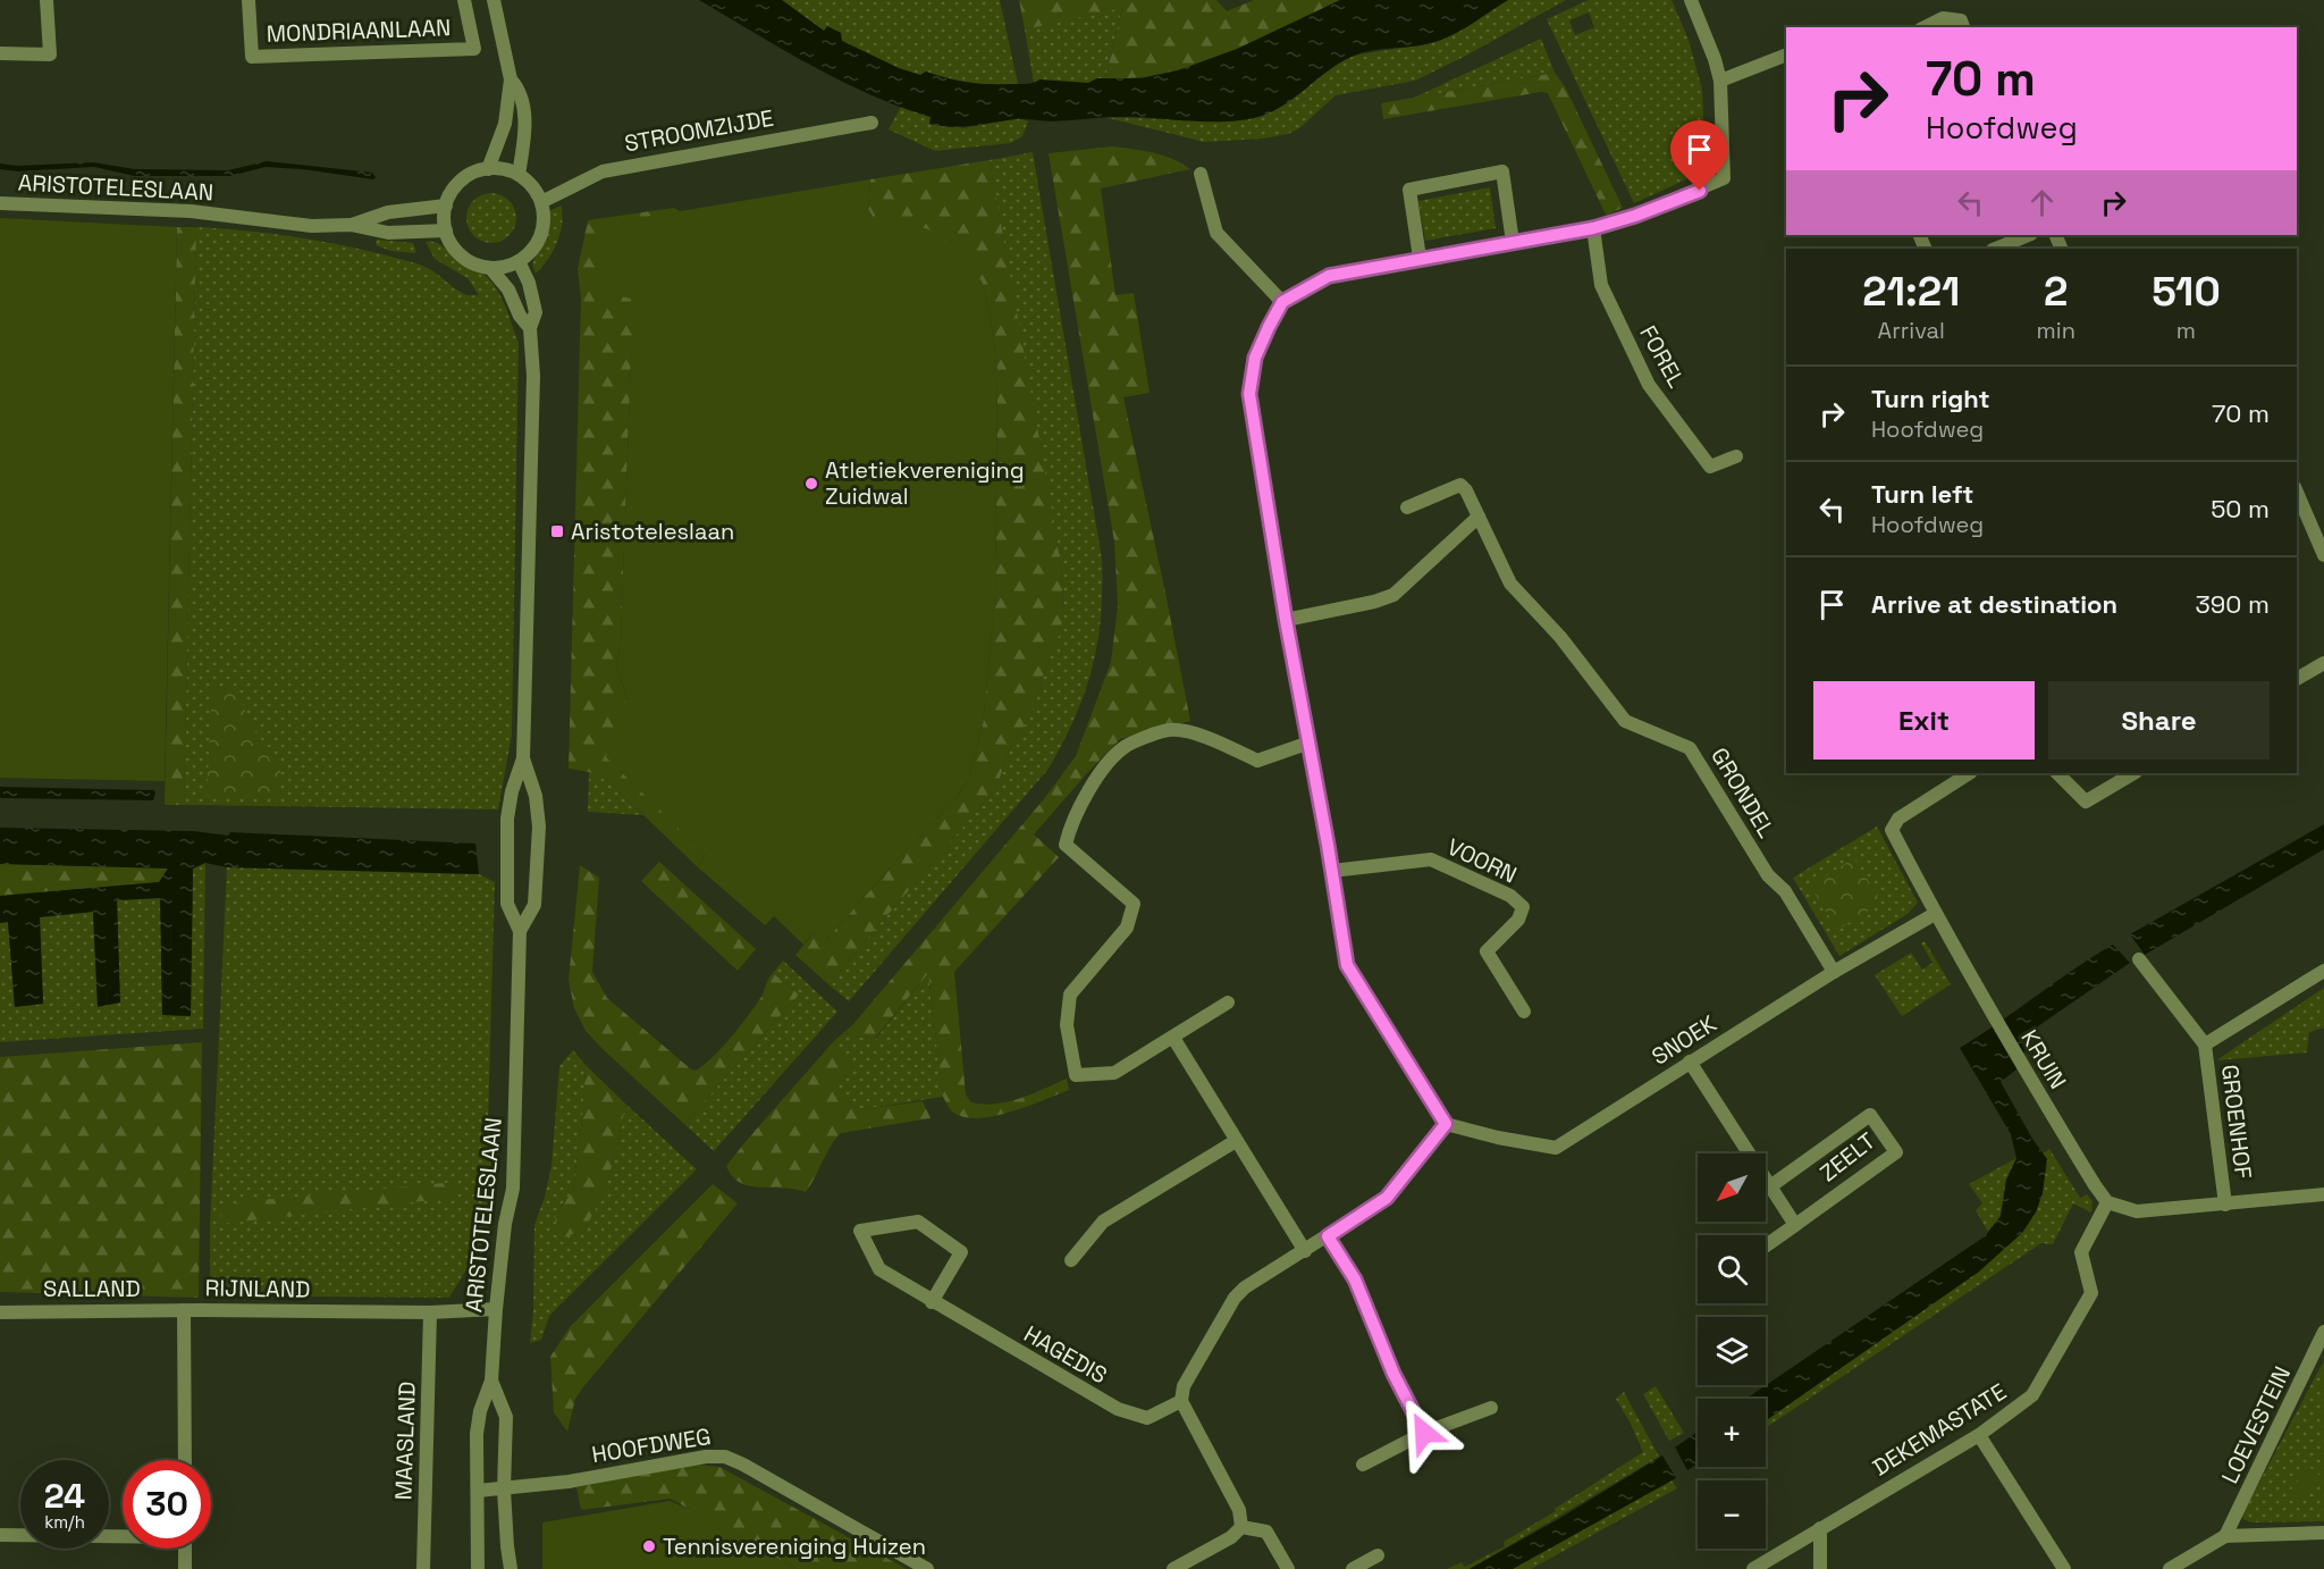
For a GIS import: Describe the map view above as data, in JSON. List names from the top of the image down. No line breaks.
{"streets":{"street":["MONDRIAANLAAN","STROOMZIJDE","ARISTOTELESLAAN","FOREL","GRONDEL","VOORN","SNOEK","KRUIN","GROENHOF","ZEELT","SALLAND","RIJNLAND","HAGEDIS","LOEVESTEIN","DEKEMASTATE","MAASLAND","HOOFDWEG"]},"crossings":[["STROOMZIJDE","ARISTOTELESLAAN"],["ARISTOTELESLAAN","RIJNLAND"],["ARISTOTELESLAAN","HOOFDWEG"],["GRONDEL","SNOEK"],["SNOEK","KRUIN"],["KRUIN","DEKEMASTATE"],["SALLAND","RIJNLAND"],["RIJNLAND","MAASLAND"]],"places":{"other":["Atletiekvereniging Zuidwal","Tennisvereniging Huizen"],"transit":["Aristoteleslaan"]},"north":"bottom left","page":{"turn":["70 m","Hoofdweg"],"eta":["21:21","Arrival","2","min","510","m"],"list":[{"name":"Turn right","note":"Hoofdweg","value":"70 m"},{"name":"Turn left","note":"Hoofdweg","value":"50 m"},{"name":"Arrive at destination","value":"390 m"}],"buttons":["Exit","Share"],"map_buttons":["+","−"],"speed":"24 km/h","limit":"30"}}
